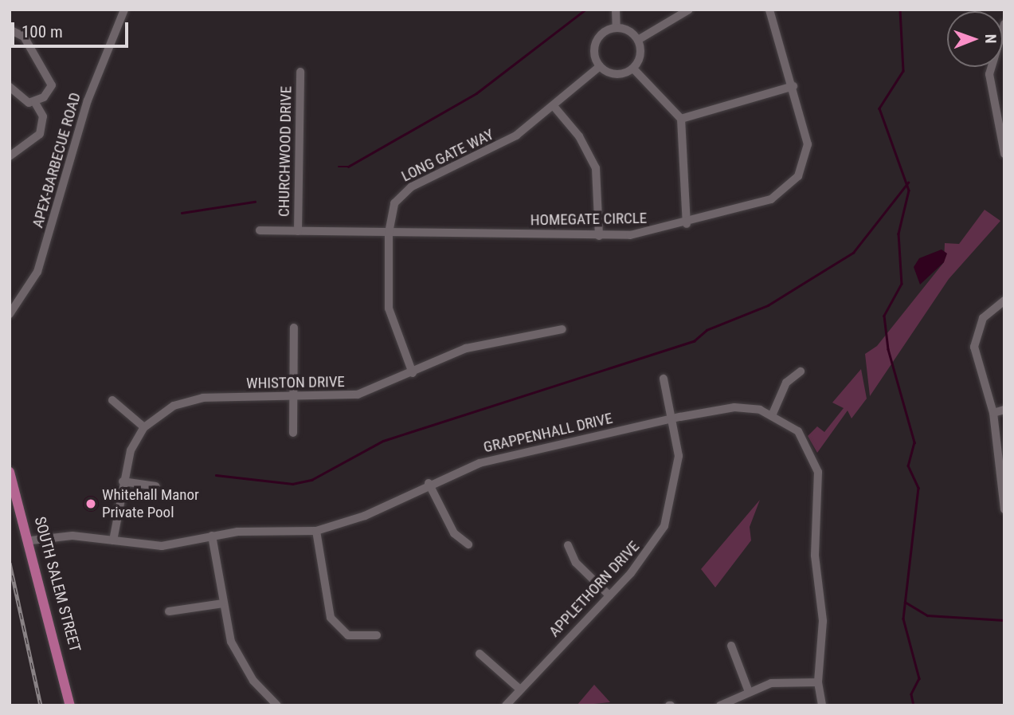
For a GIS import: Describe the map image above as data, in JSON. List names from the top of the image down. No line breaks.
{"streets":{"main road":["SOUTH SALEM STREET"],"street":["CHURCHWOOD DRIVE","LONG GATE WAY","APEX-BARBECUE ROAD","HOMEGATE CIRCLE","WHISTON DRIVE","GRAPPENHALL DRIVE","APPLETHORN DRIVE"]},"crossings":[["CHURCHWOOD DRIVE","HOMEGATE CIRCLE"],["LONG GATE WAY","HOMEGATE CIRCLE"],["LONG GATE WAY","WHISTON DRIVE"],["WHISTON DRIVE","GRAPPENHALL DRIVE"],["GRAPPENHALL DRIVE","SOUTH SALEM STREET"],["GRAPPENHALL DRIVE","APPLETHORN DRIVE"]],"places":["Whitehall Manor Private Pool"],"scale_bar":"100 m","north":"right"}
